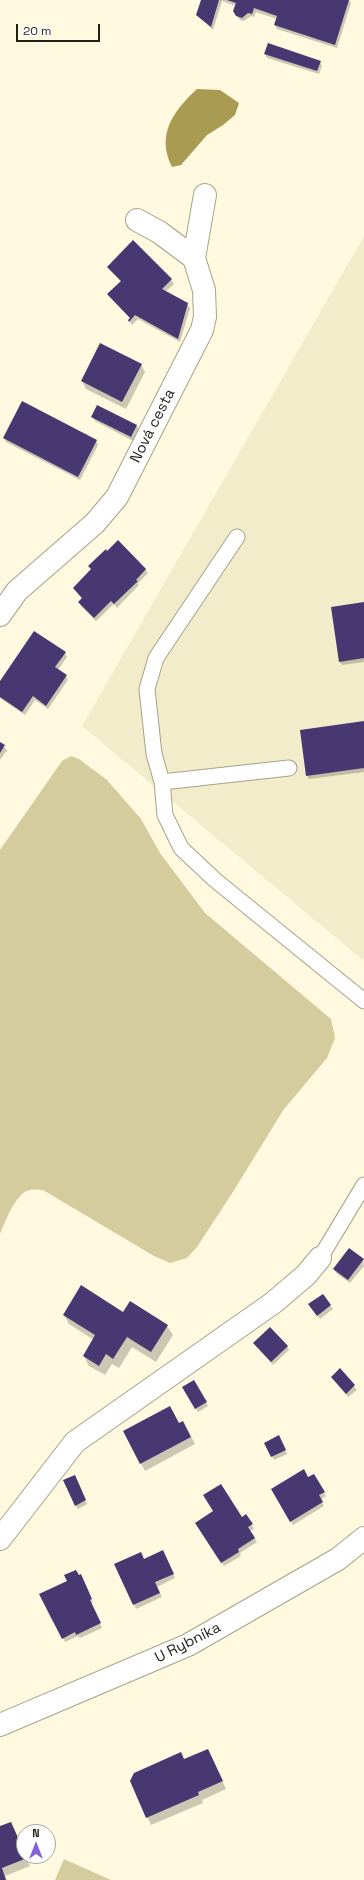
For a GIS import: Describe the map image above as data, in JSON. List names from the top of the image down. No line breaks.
{"streets":{"street":["Nová cesta","U Rybníka"]},"scale_bar":"20 m","north":"top"}
